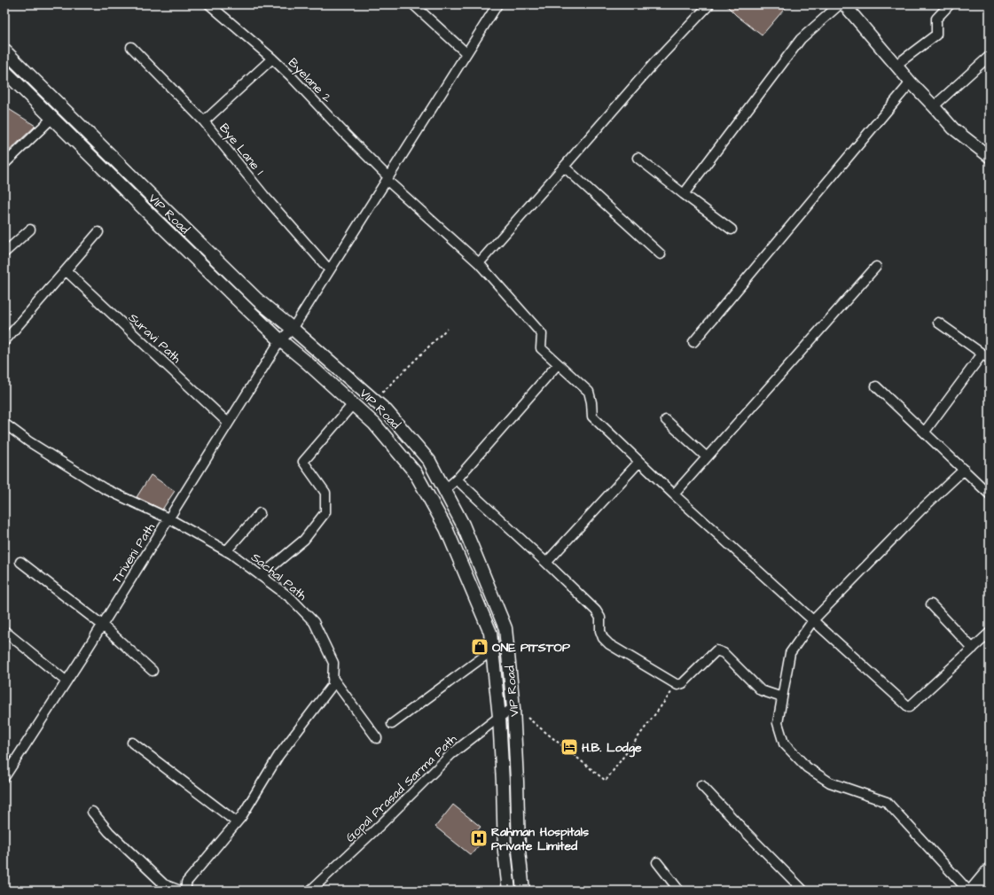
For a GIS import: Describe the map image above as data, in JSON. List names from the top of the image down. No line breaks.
{"streets":{"main road":["VIP Road"],"street":["Byelane 2","Bye Lane 1","Suravi Path","Triveni Path","Sachal Path","Gopal Prasad Sarma Path"]},"crossings":[["Byelane 2","Triveni Path"],["Bye Lane 1","Triveni Path"],["VIP Road","Triveni Path"],["VIP Road","Gopal Prasad Sarma Path"],["Suravi Path","Triveni Path"],["Triveni Path","Sachal Path"]],"places":{"shop":["ONE PITSTOP"],"hotel":["H.B. Lodge"],"hospital":["Rahman Hospitals Private Limited"]}}
